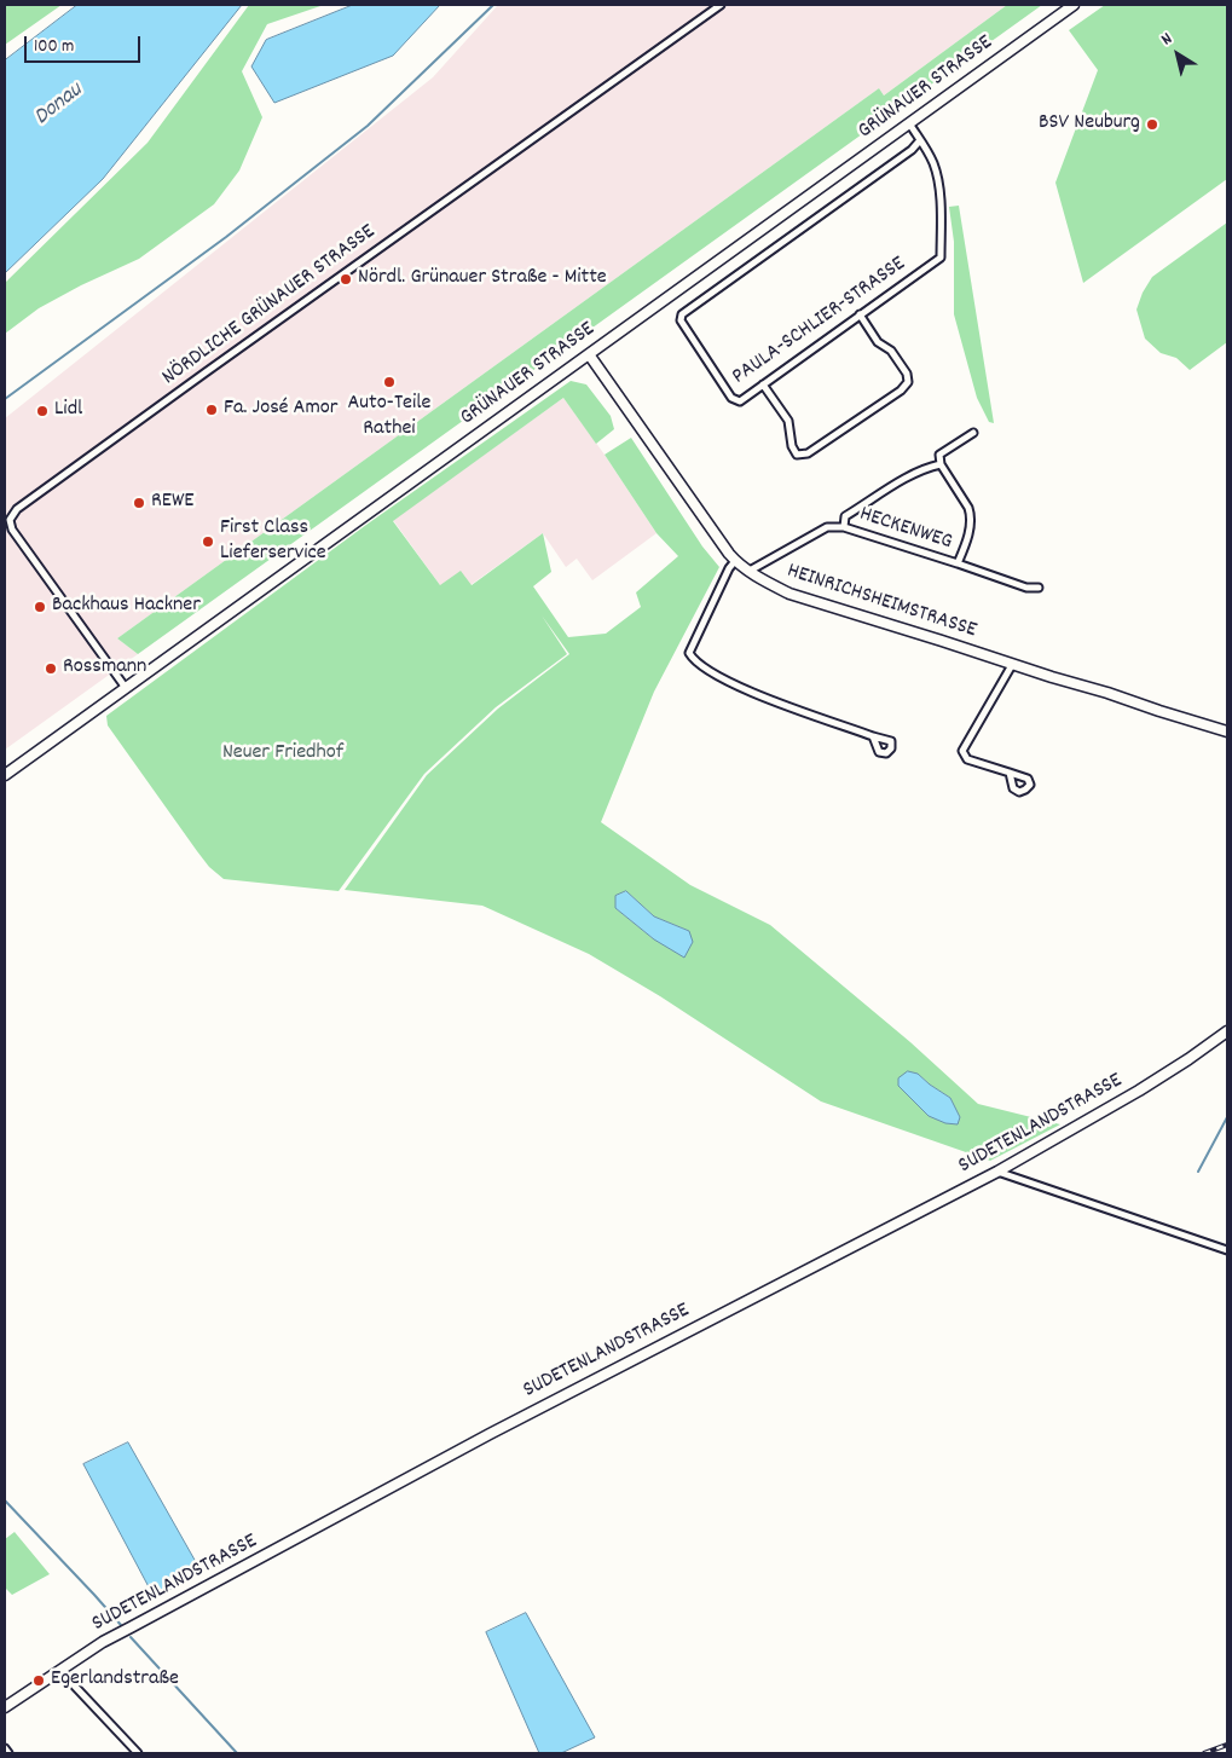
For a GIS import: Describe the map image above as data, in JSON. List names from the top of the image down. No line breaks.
{"streets":{"street":["GRÜNAUER STRASSE","NÖRDLICHE GRÜNAUER STRASSE","PAULA-SCHLIER-STRASSE","HECKENWEG","HEINRICHSHEIMSTRASSE","SUDETENLANDSTRASSE"]},"crossings":[["GRÜNAUER STRASSE","NÖRDLICHE GRÜNAUER STRASSE"],["GRÜNAUER STRASSE","PAULA-SCHLIER-STRASSE"],["GRÜNAUER STRASSE","HEINRICHSHEIMSTRASSE"],["HECKENWEG","HEINRICHSHEIMSTRASSE"]],"water":["Donau"],"parks":["Neuer Friedhof"],"places":["BSV Neuburg","Nördl. Grünauer Straße - Mitte","Auto-Teile Rathei","Fa. José Amor","Lidl","REWE","First Class Lieferservice","Backhaus Hackner","Rossmann","Egerlandstraße"],"scale_bar":"100 m","north":"top left"}
